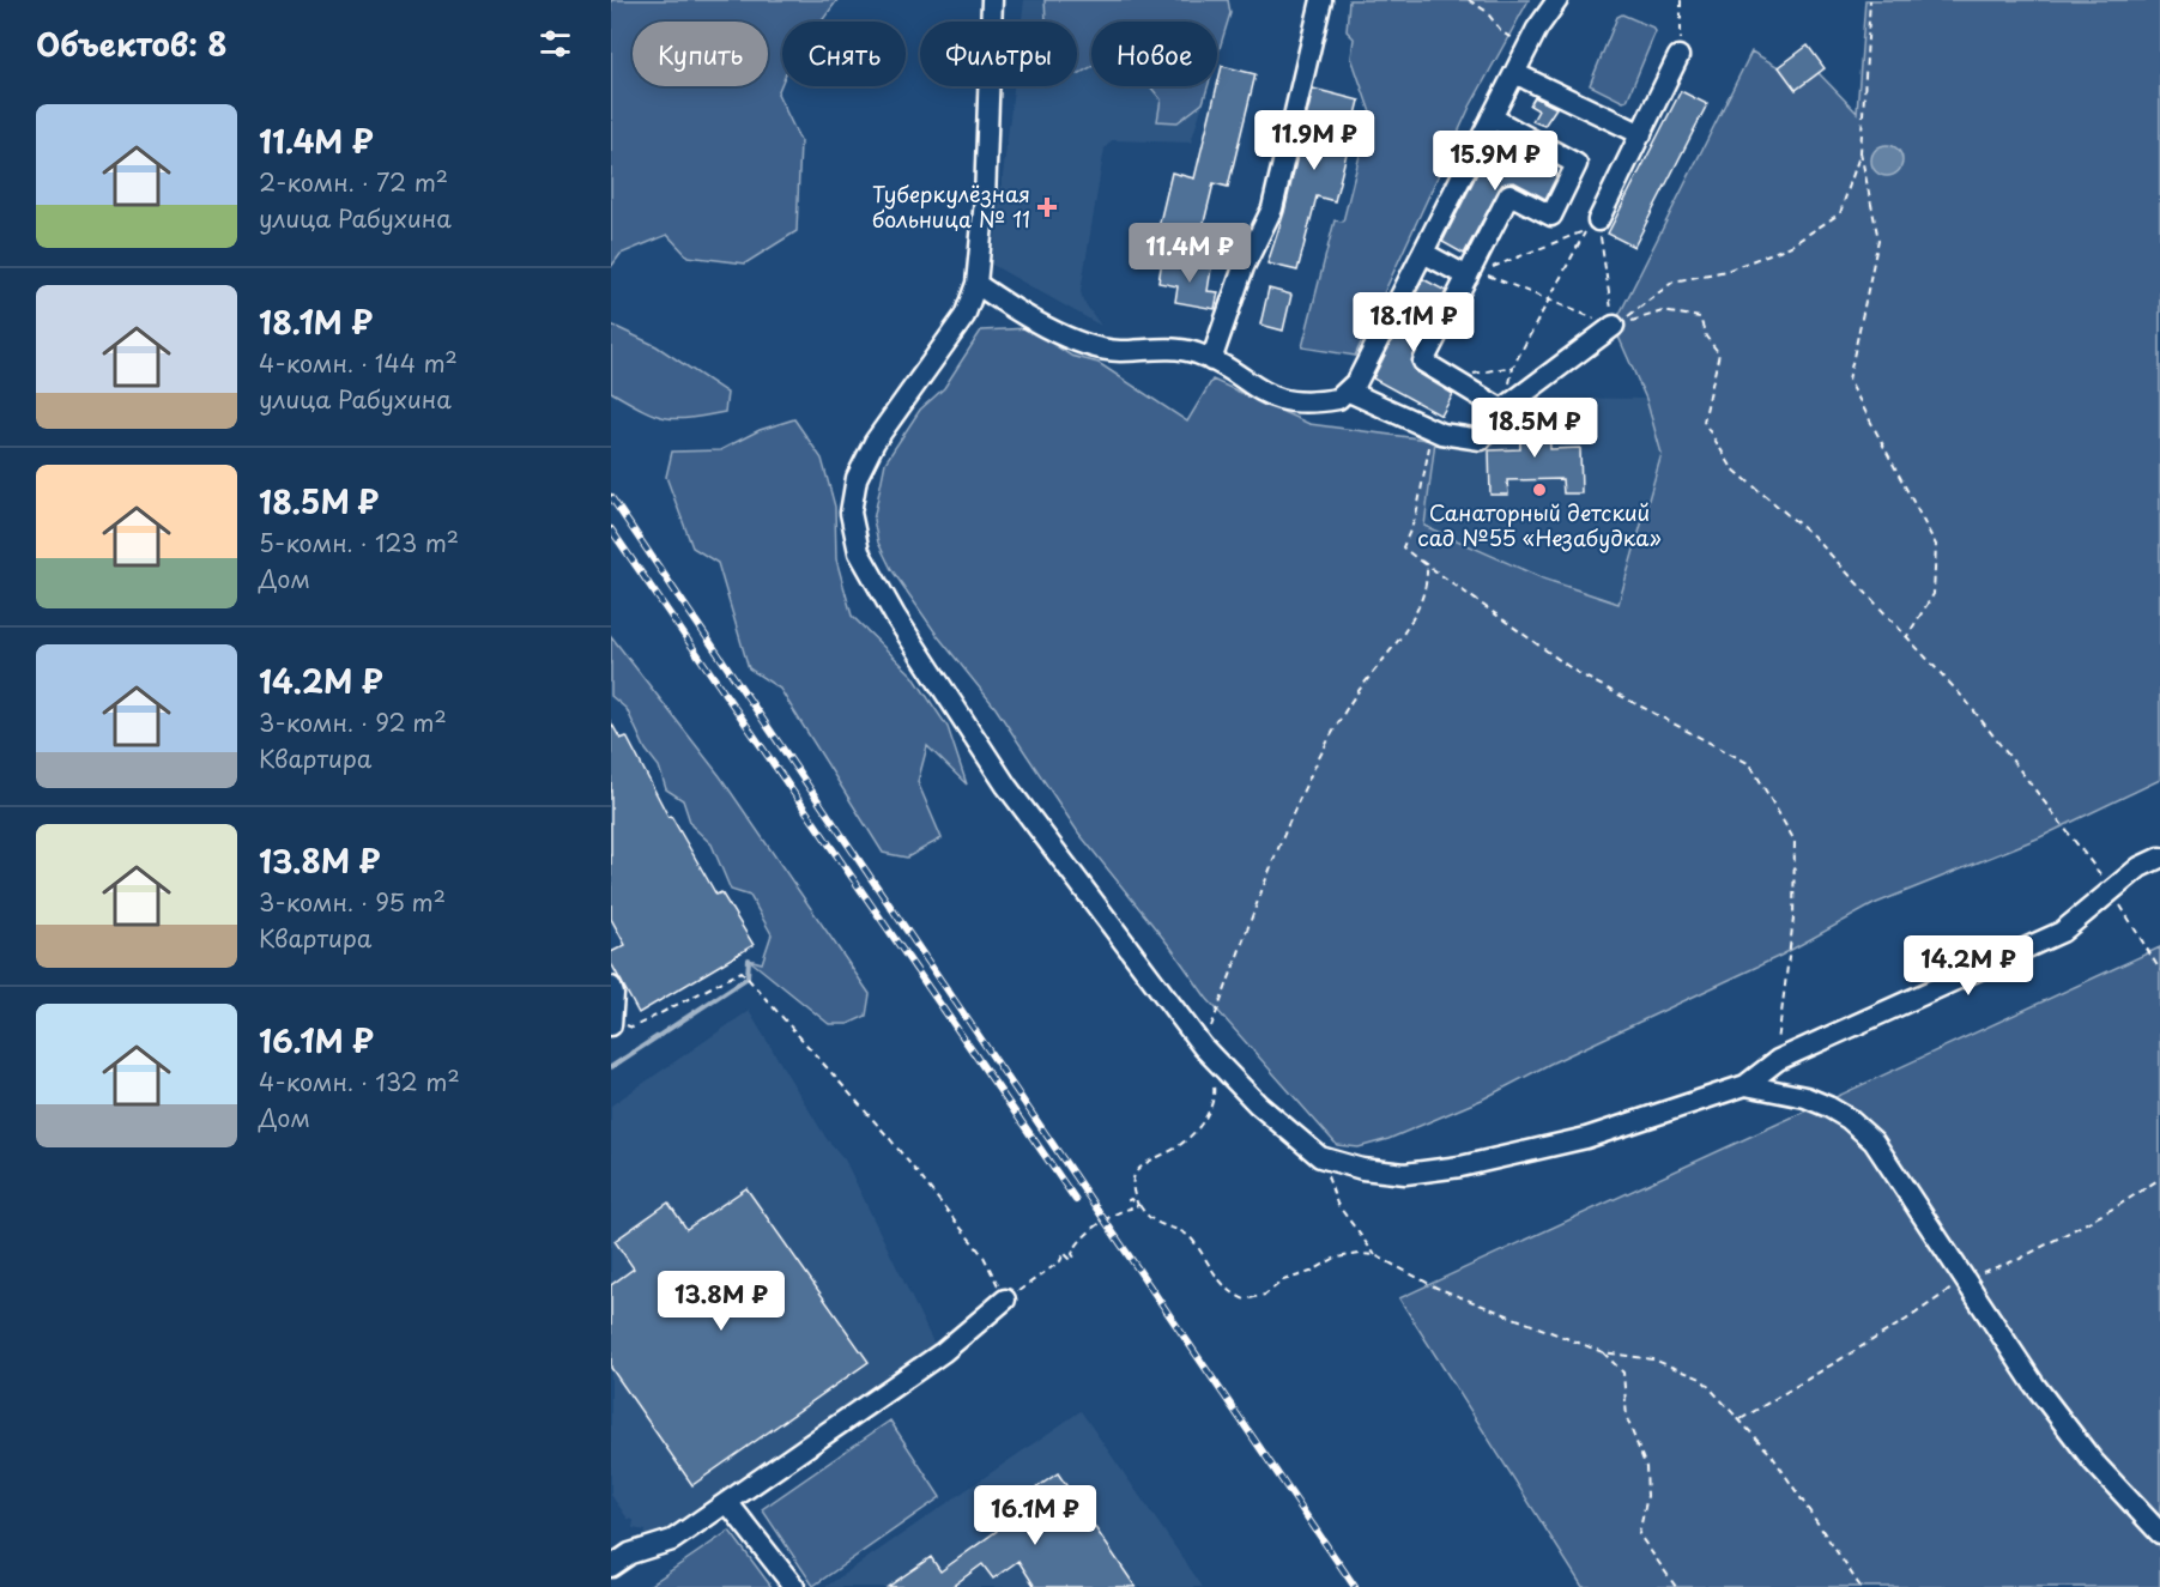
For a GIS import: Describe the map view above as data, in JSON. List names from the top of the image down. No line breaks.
{"places":{"health":["Туберкулёзная больница № 11"],"other":["Санаторный детский сад №55 «Незабудка»"]},"page":{"heading":"Объектов: 8","chip":["Купить","Снять","Фильтры","Новое"],"list":[{"name":"11.4M ₽","note":"2-комн. · 72 m² · улица Рабухина"},{"name":"18.1M ₽","note":"4-комн. · 144 m² · улица Рабухина"},{"name":"18.5M ₽","note":"5-комн. · 123 m² · Дом"},{"name":"14.2M ₽","note":"3-комн. · 92 m² · Квартира"},{"name":"13.8M ₽","note":"3-комн. · 95 m² · Квартира"},{"name":"16.1M ₽","note":"4-комн. · 132 m² · Дом"}],"price":["11.9M ₽","15.9M ₽","11.4M ₽","18.1M ₽","18.5M ₽","14.2M ₽","13.8M ₽","16.1M ₽"]}}
